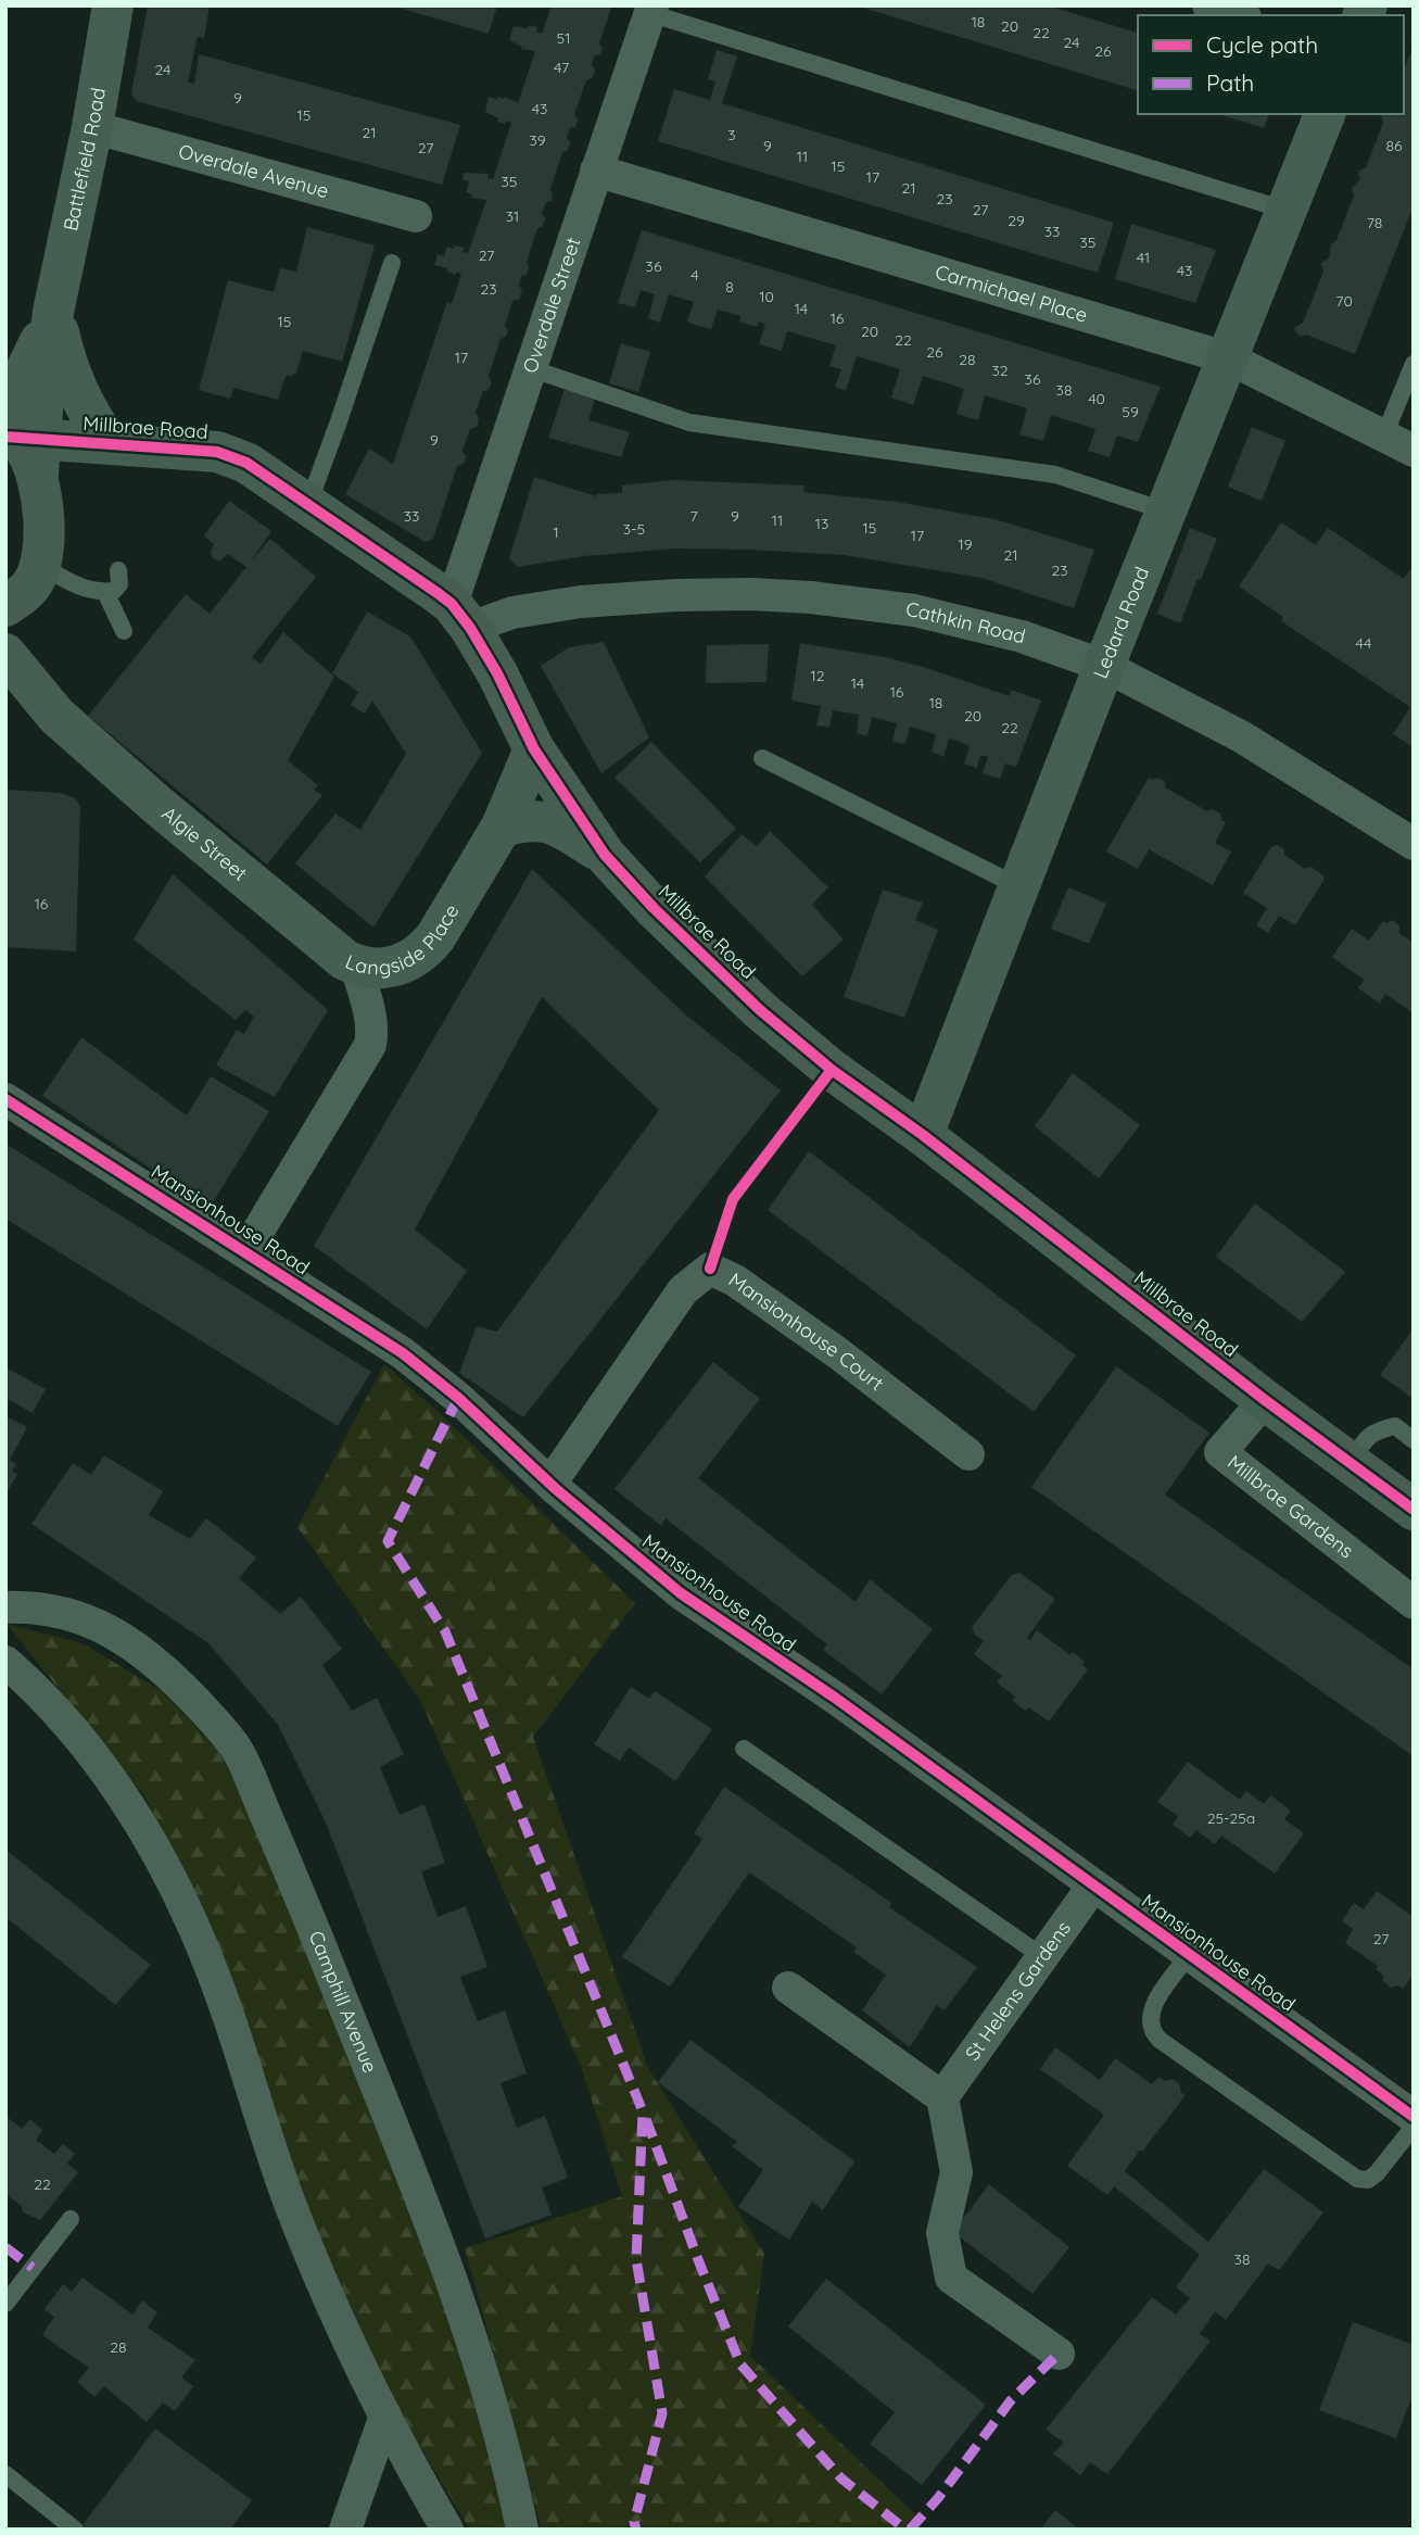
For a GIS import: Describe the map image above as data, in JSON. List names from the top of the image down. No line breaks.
{"streets":{"street":["Battlefield Road","Overdale Avenue","Carmichael Place","Overdale Street","Millbrae Road","Ledard Road","Cathkin Road","Algie Street","Langside Place","Mansionhouse Road","Mansionhouse Court","Millbrae Gardens","St Helens Gardens","Camphill Avenue"]},"crossings":[["Battlefield Road","Overdale Avenue"],["Battlefield Road","Millbrae Road"],["Carmichael Place","Overdale Street"],["Carmichael Place","Ledard Road"],["Overdale Street","Millbrae Road"],["Overdale Street","Cathkin Road"],["Millbrae Road","Ledard Road"],["Millbrae Road","Cathkin Road"],["Millbrae Road","Langside Place"],["Millbrae Road","Millbrae Gardens"],["Ledard Road","Cathkin Road"],["Algie Street","Langside Place"],["Langside Place","Mansionhouse Road"],["Mansionhouse Road","Mansionhouse Court"],["Mansionhouse Road","St Helens Gardens"]],"house_numbers":["18","20","22","51","24","26","47","24","9","43","15","21","3","39","9","86","27","11","15","17","35","21","23","27","31","29","78","33","35","27","41","36","43","4","8","23","10","70","14","16","15","20","22","26","17","28","32","36","38","40","59","9","33","7","9","11","13","15","3-5","1","17","19","21","23","44","12","14","16","18","20","22","16","25-25a","27","22","38","28"],"legend":["Cycle path","Path"]}
